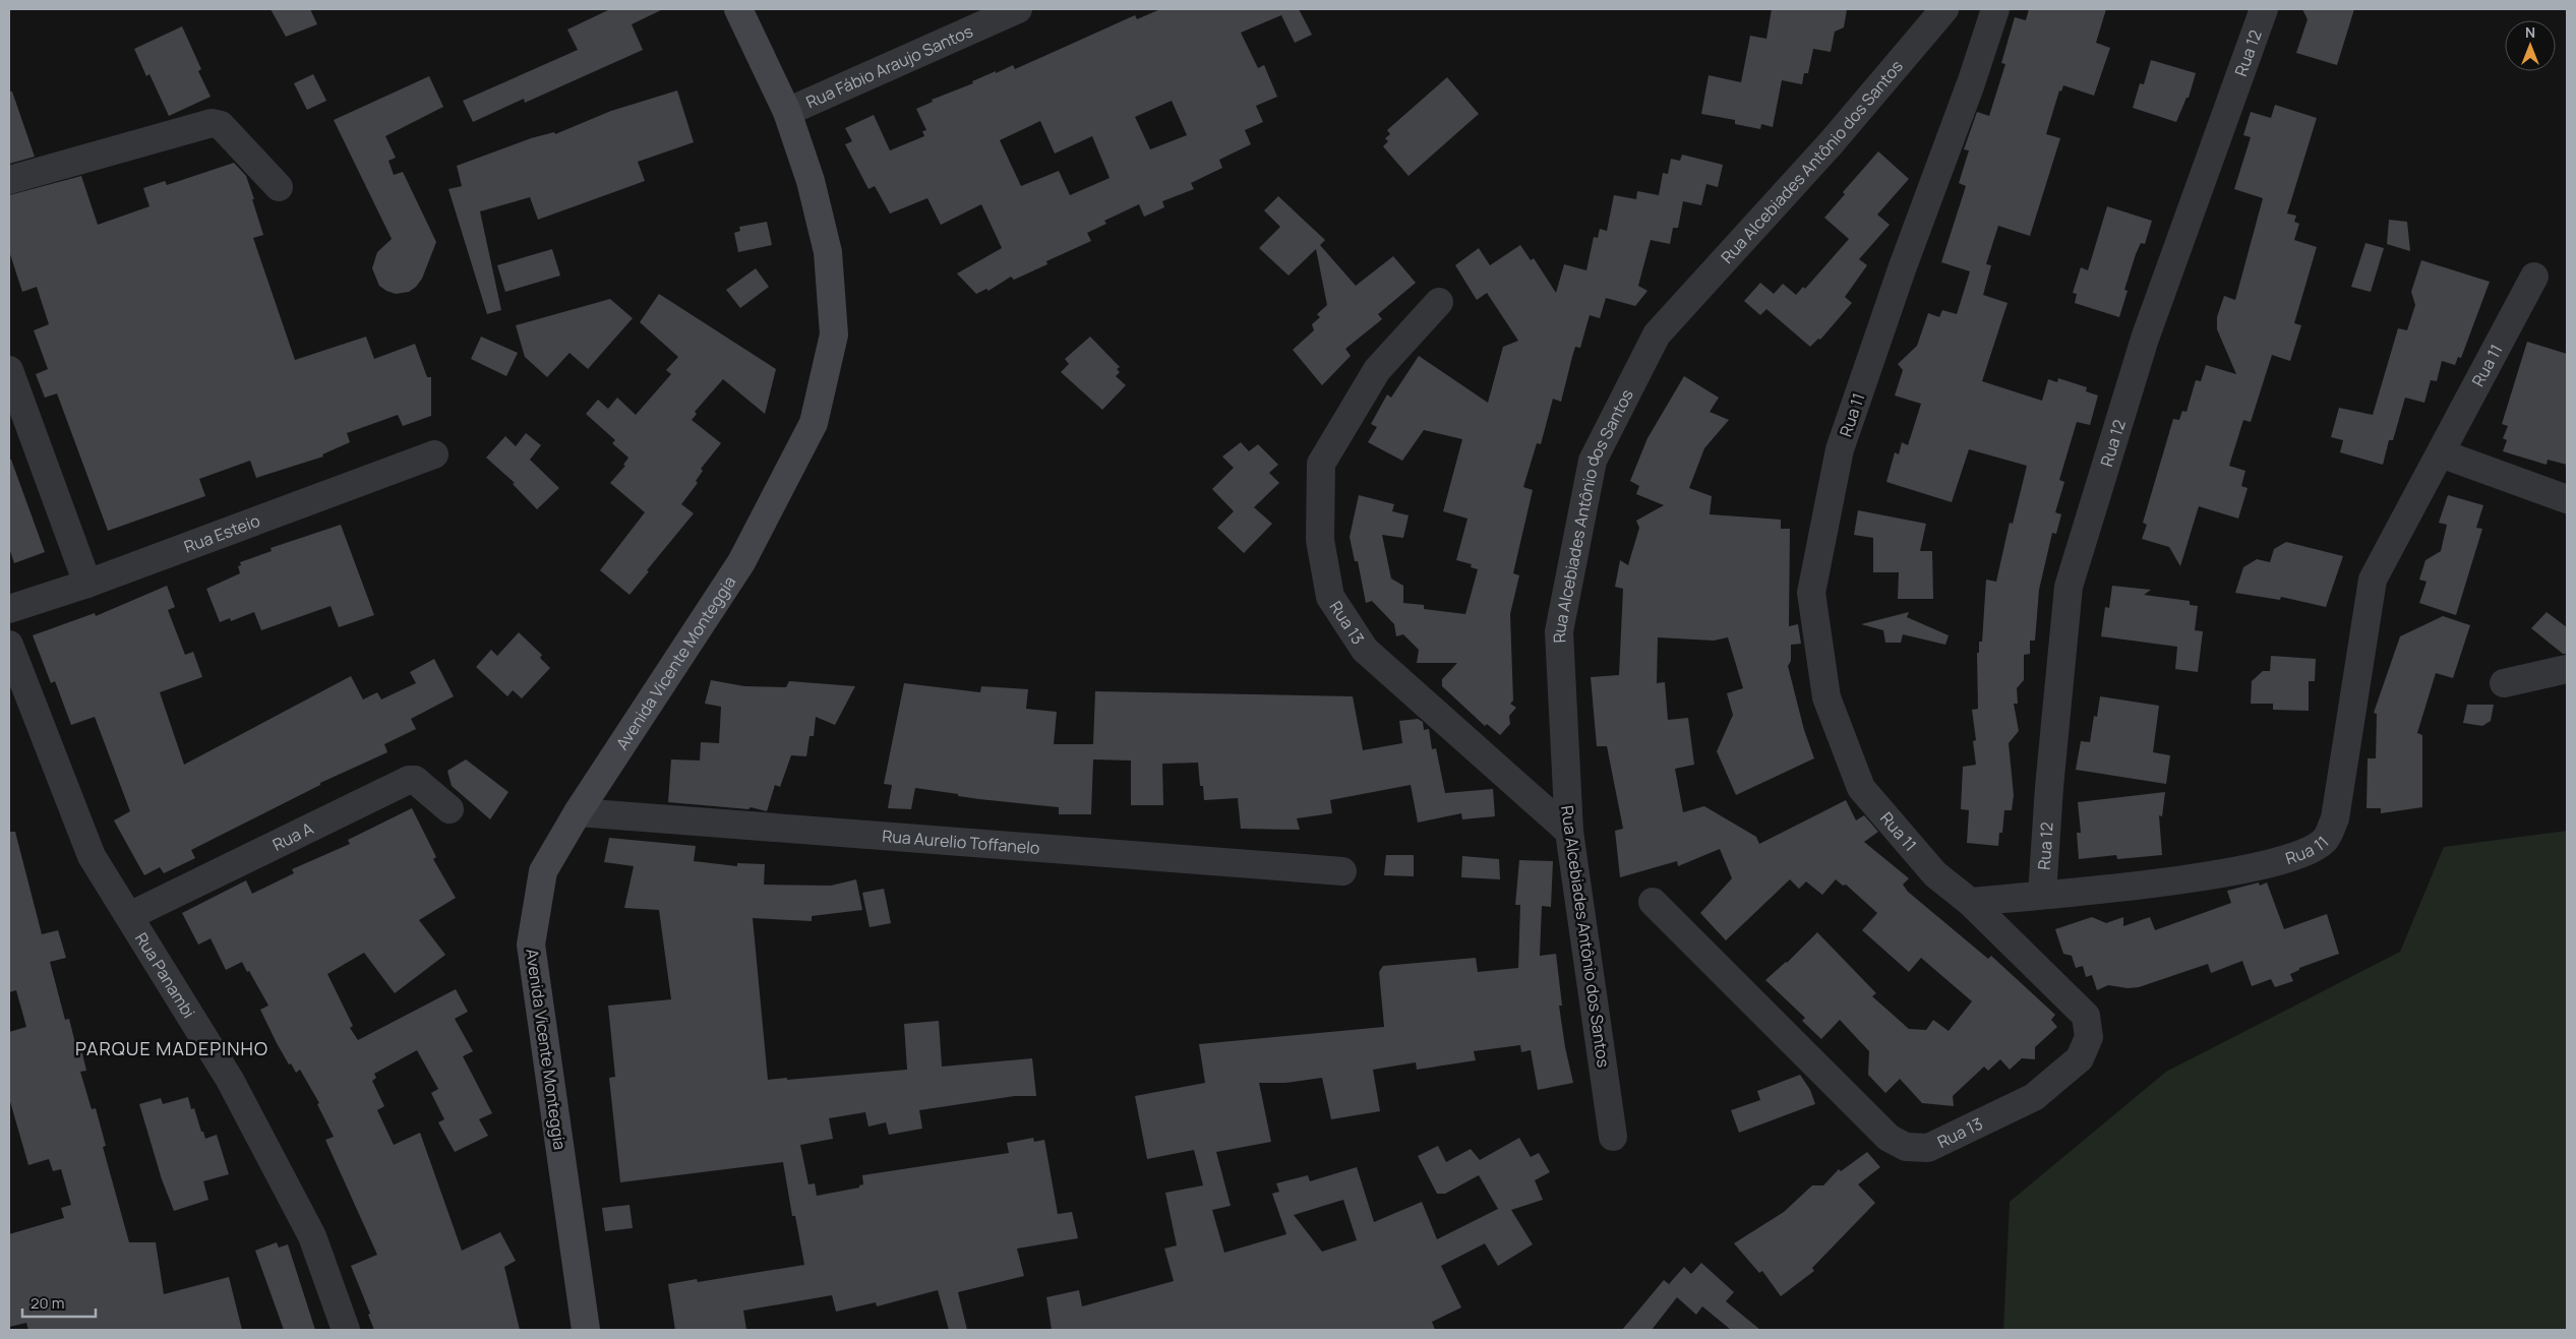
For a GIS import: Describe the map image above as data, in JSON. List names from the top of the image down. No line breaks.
{"streets":{"main road":["Avenida Vicente Monteggia"],"street":["Rua 12","Rua Fábio Araujo Santos","Rua Alcebiades Antônio dos Santos","Rua 11","Rua Esteio","Rua 13","Rua A","Rua Aurelio Toffanelo","Rua Panambi"]},"crossings":[["Rua 12","Rua 11"],["Rua Fábio Araujo Santos","Avenida Vicente Monteggia"],["Rua Alcebiades Antônio dos Santos","Rua 13"],["Rua 11","Rua 13"],["Avenida Vicente Monteggia","Rua Aurelio Toffanelo"],["Rua A","Rua Panambi"]],"districts":["PARQUE MADEPINHO"],"scale_bar":"20 m","north":"top"}
